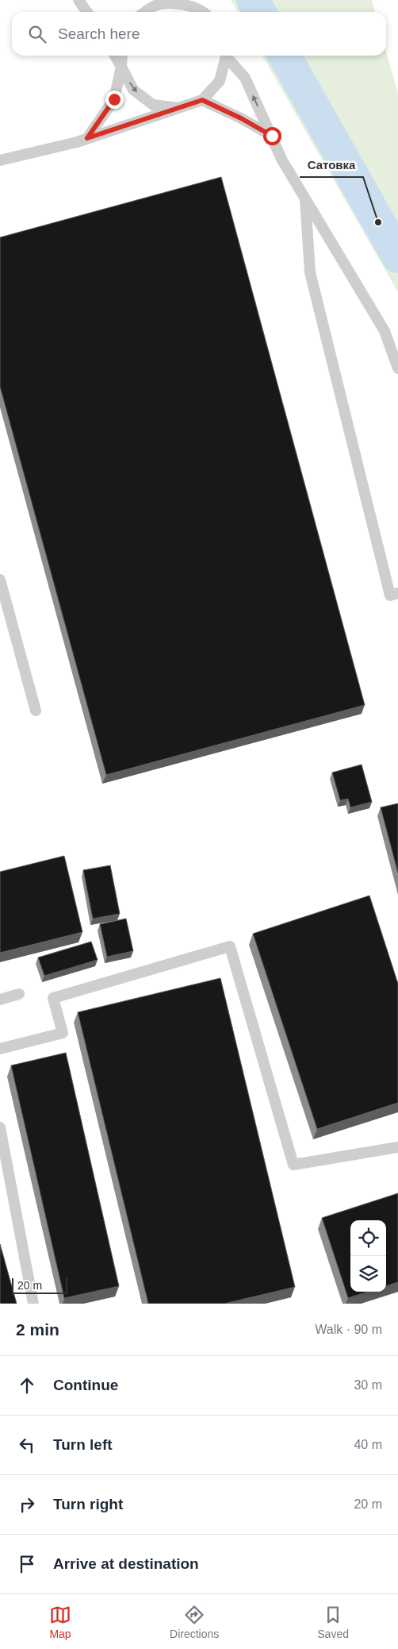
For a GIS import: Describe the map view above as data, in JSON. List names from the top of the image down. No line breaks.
{"places":["Сатовка"],"scale_bar":"20 m","page":{"search":"Search here","scale":"20 m","heading":["2 min","Walk · 90 m"],"list":[["Continue","30 m"],["Turn left","40 m"],["Turn right","20 m"],"Arrive at destination"],"nav":["Map","Directions","Saved"]}}
